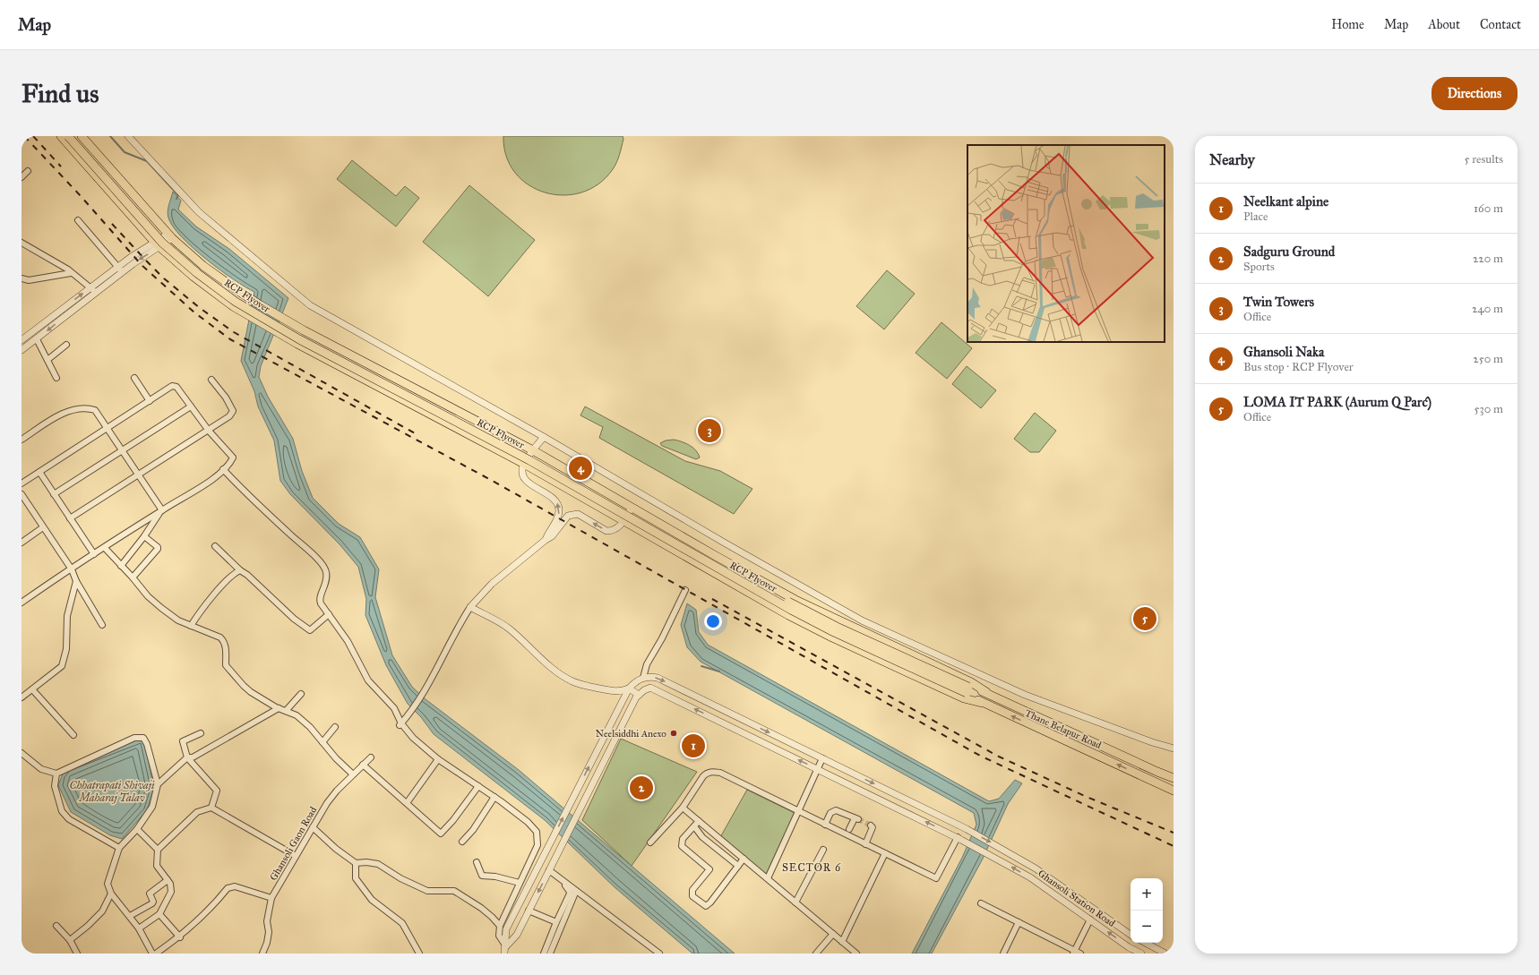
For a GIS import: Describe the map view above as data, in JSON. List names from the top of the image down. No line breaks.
{"streets":{"main road":["RCP Flyover","Thane Belapur Road"],"street":["Ghansoli Gaon Road","Ghansoli Station Road"]},"crossings":[["RCP Flyover","Thane Belapur Road"]],"districts":["SECTOR 6"],"water":["Chhatrapati Shivaji Maharaj Talav"],"places":["Neelsiddhi Anexo"],"page":{"header":"Map","nav":["Home","Map","About","Contact"],"buttons":"Directions","title":"Find us","heading":["Nearby","5 results"],"list":[{"mark":"1","name":"Neelkant alpine","note":"Place","value":"160 m"},{"mark":"2","name":"Sadguru Ground","note":"Sports","value":"220 m"},{"mark":"3","name":"Twin Towers","note":"Office","value":"240 m"},{"mark":"4","name":"Ghansoli Naka","note":"Bus stop · RCP Flyover","value":"250 m"},{"mark":"5","name":"LOMA IT PARK (Aurum Q Parć)","note":"Office","value":"530 m"}],"pins":["3","4","5","1","2"],"map_buttons":["+","−"]}}
